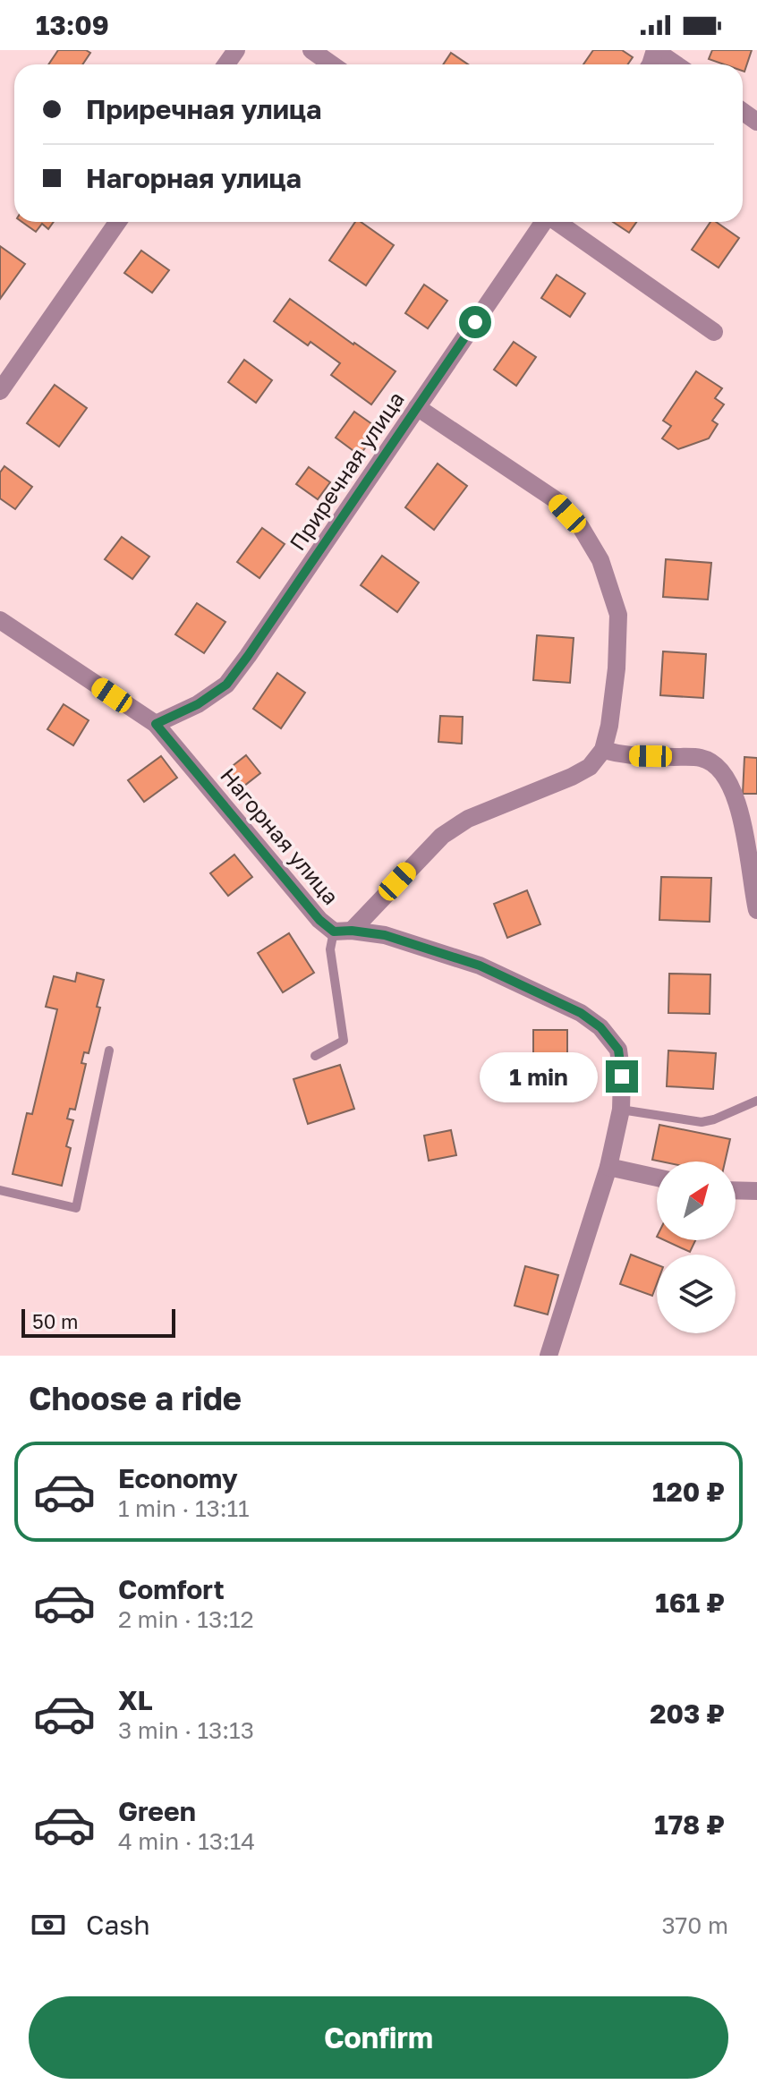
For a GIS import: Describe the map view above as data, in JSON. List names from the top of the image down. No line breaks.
{"streets":{"street":["Приречная улица","Нагорная улица"]},"crossings":[["Приречная улица","Нагорная улица"]],"scale_bar":"50 m","north":"top right","page":{"status":"13:09","banner":["Приречная улица","Нагорная улица"],"bubble":"1 min","scale":"50 m","heading":"Choose a ride","list":[{"name":"Economy","note":"1 min · 13:11","value":"120 ₽"},{"name":"Comfort","note":"2 min · 13:12","value":"161 ₽"},{"name":"XL","note":"3 min · 13:13","value":"203 ₽"},{"name":"Green","note":"4 min · 13:14","value":"178 ₽"}],"pay":["Cash","370 m"],"buttons":"Confirm"}}
